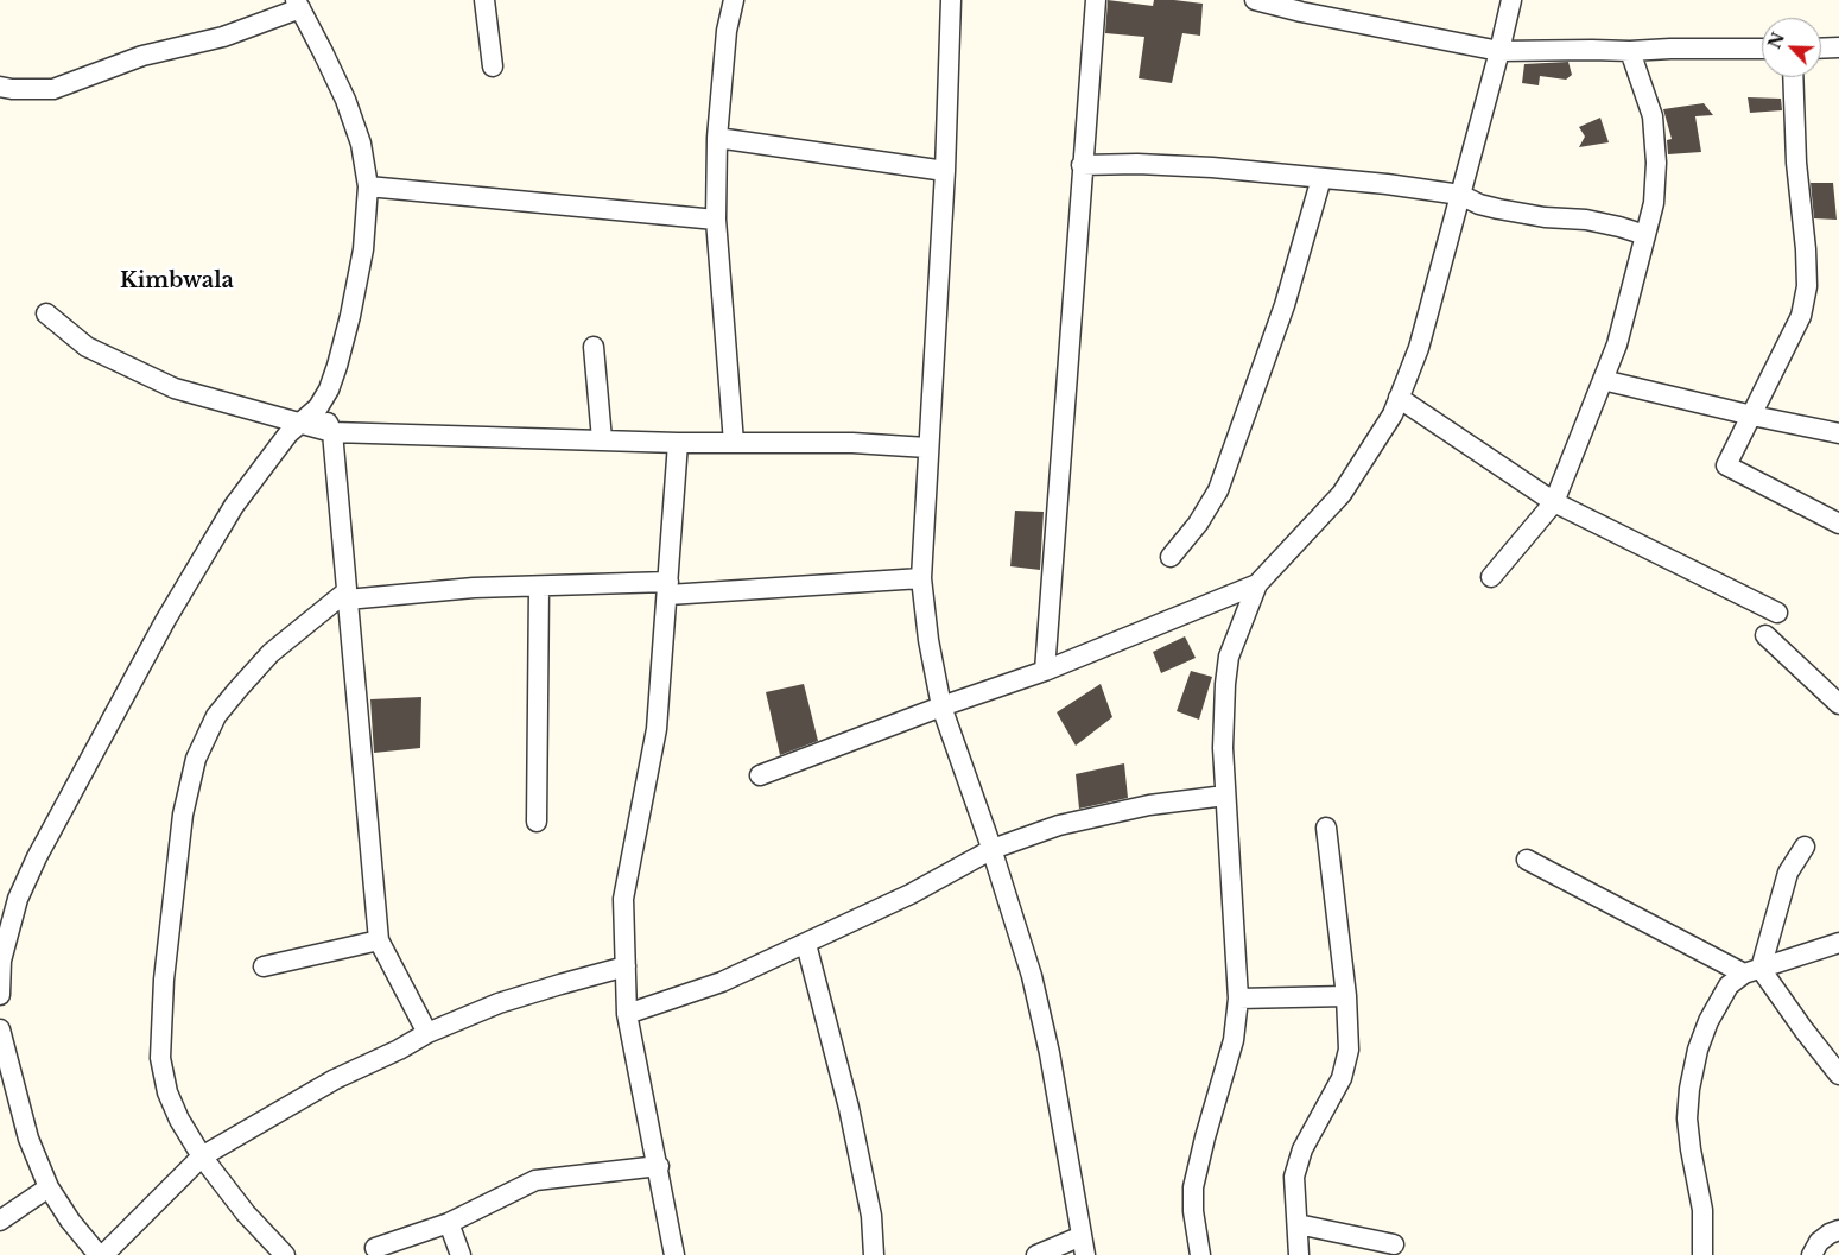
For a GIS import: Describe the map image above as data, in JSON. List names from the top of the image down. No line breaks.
{"districts":["Kimbwala"],"north":"top left"}
